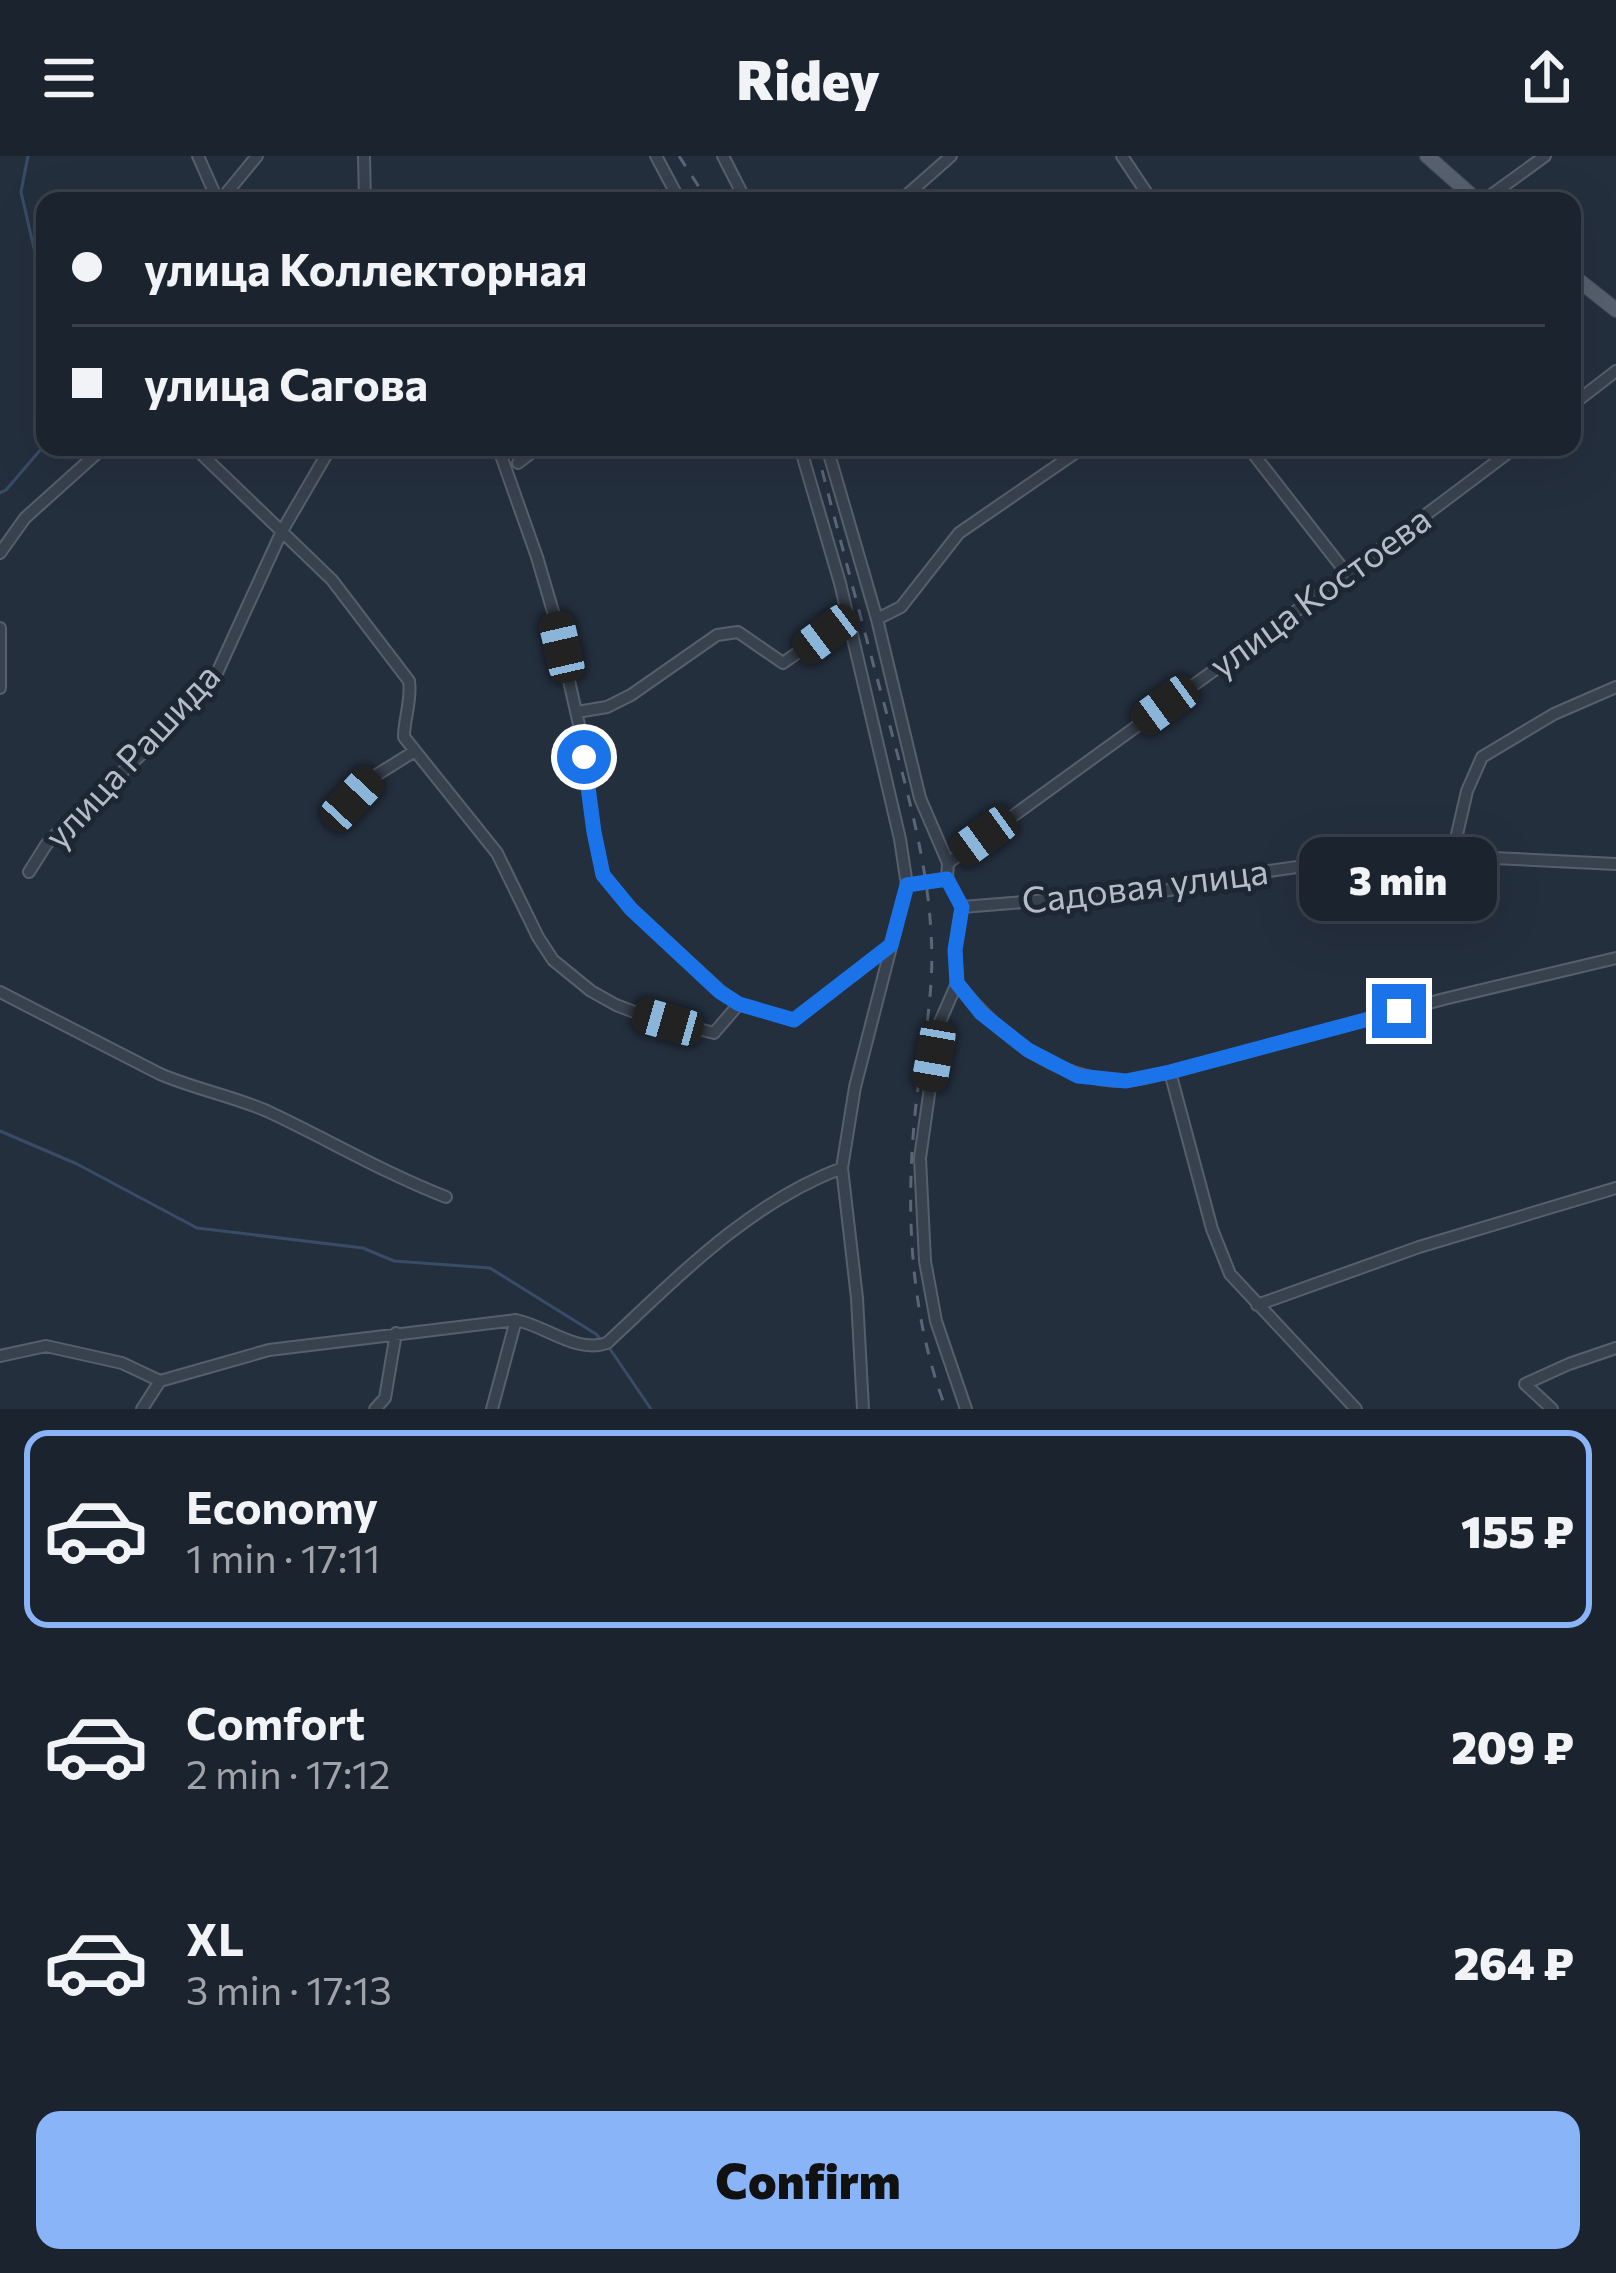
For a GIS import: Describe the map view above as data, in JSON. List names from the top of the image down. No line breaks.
{"streets":{"street":["улица Костоева","улица Рашида","Садовая улица"]},"page":{"header":"Ridey","banner":["улица Коллекторная","улица Сагова"],"bubble":"3 min","list":[{"name":"Economy","note":"1 min · 17:11","value":"155 ₽"},{"name":"Comfort","note":"2 min · 17:12","value":"209 ₽"},{"name":"XL","note":"3 min · 17:13","value":"264 ₽"}],"buttons":"Confirm"}}
